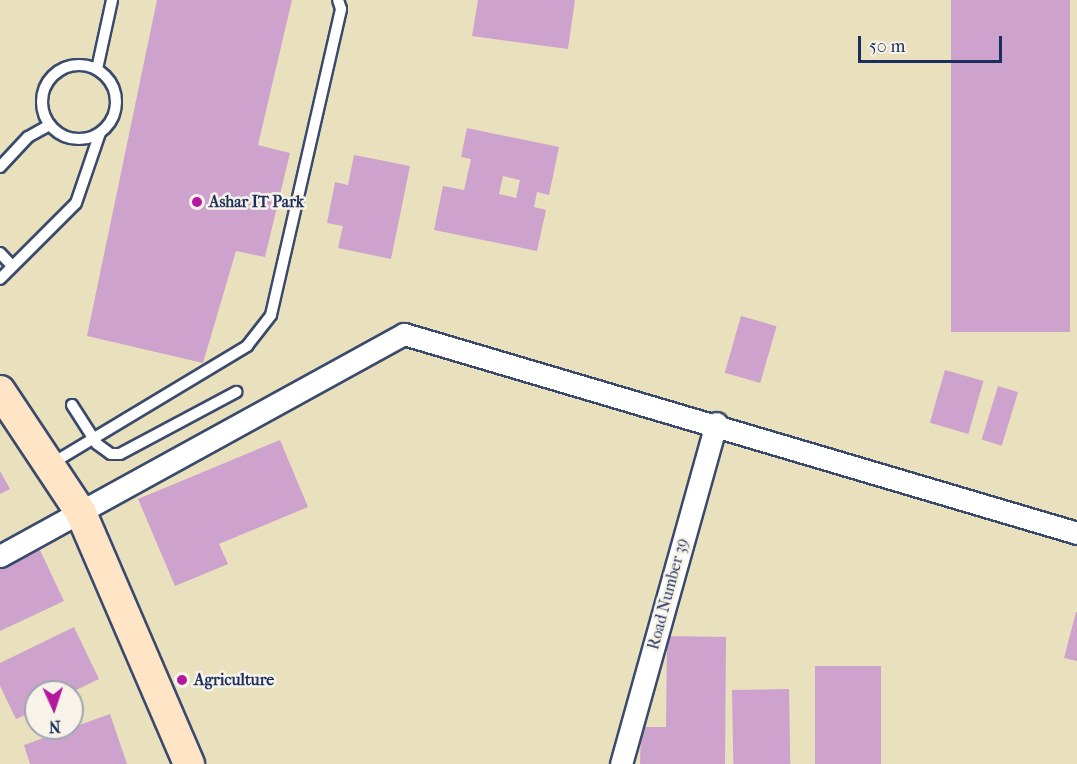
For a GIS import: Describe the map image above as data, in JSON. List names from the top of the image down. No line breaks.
{"streets":{"street":["Road Number 39"]},"places":["Ashar IT Park","Agriculture"],"scale_bar":"50 m","north":"bottom"}
